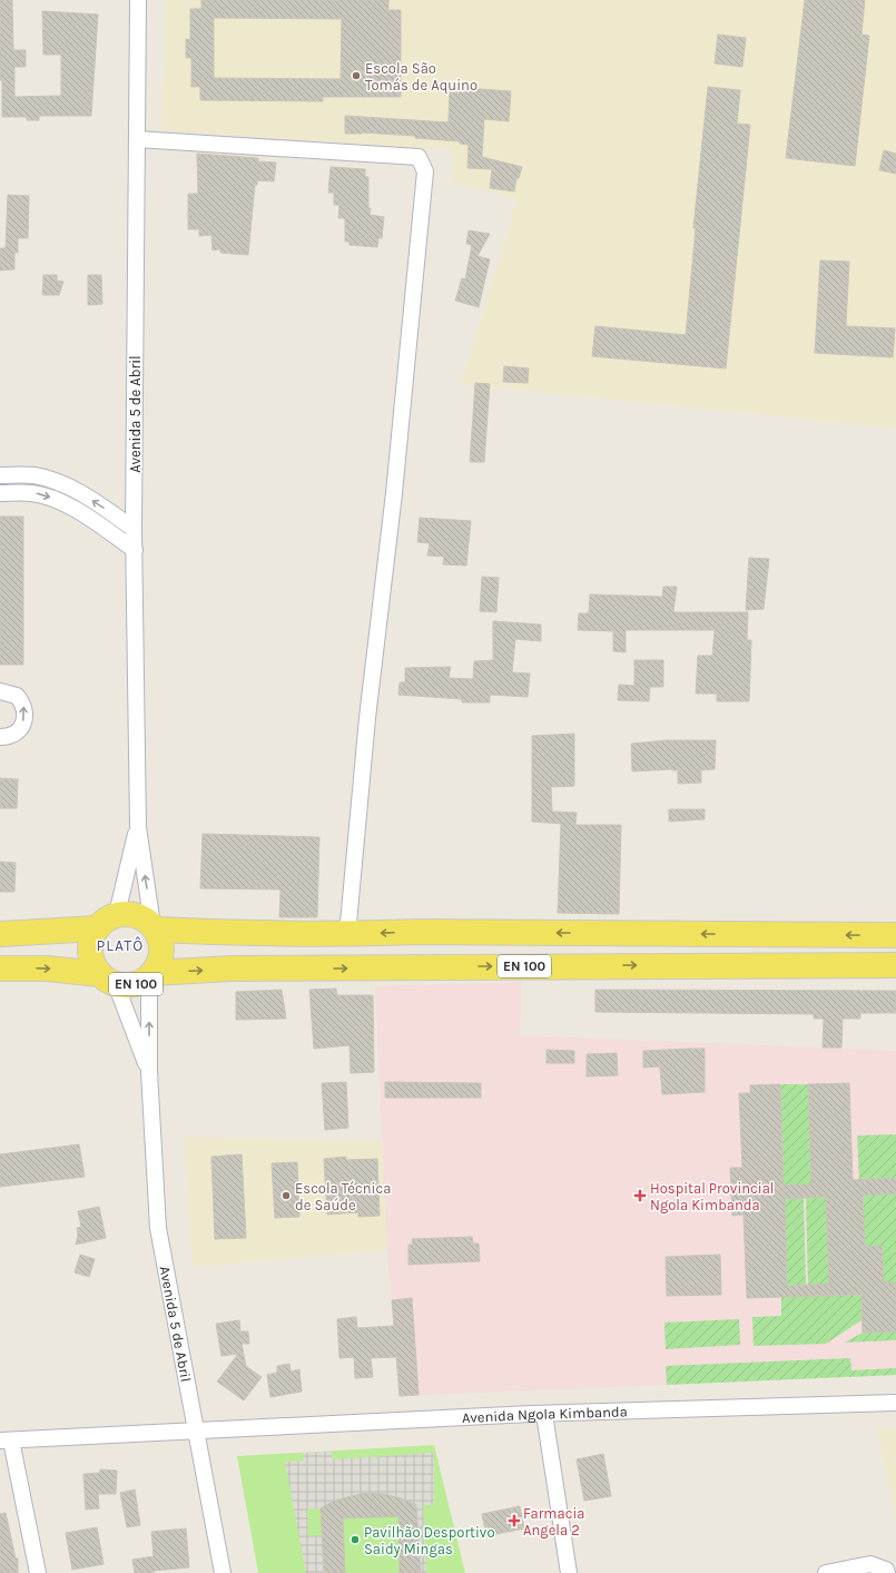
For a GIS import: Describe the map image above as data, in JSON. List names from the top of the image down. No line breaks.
{"streets":{"main road":["EN 100"],"street":["Avenida 5 de Abril","Avenida Ngola Kimbanda"]},"crossings":[["Avenida 5 de Abril","EN 100"],["Avenida 5 de Abril","Avenida Ngola Kimbanda"]],"districts":["PLATÔ"],"places":{"other":["Escola São Tomás de Aquino","Escola Técnica de Saúde","Pavilhão Desportivo Saidy Mingas"],"health":["Hospital Provincial Ngola Kimbanda","Farmacia Angela 2"]}}
